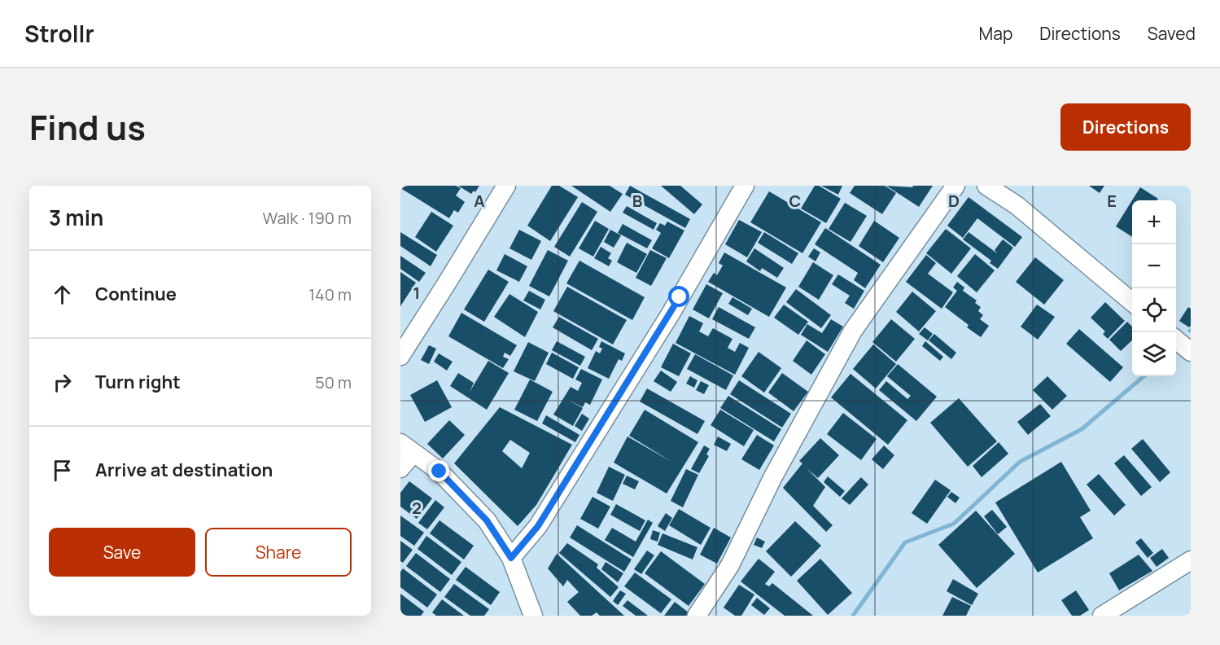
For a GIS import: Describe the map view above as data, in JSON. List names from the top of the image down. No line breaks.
{"page":{"header":"Strollr","nav":["Map","Directions","Saved"],"title":"Find us","buttons":["Directions",["Save","Share"]],"heading":["3 min","Walk · 190 m"],"map_buttons":["+","−"],"list":[["Continue","140 m"],["Turn right","50 m"],"Arrive at destination"]},"grid":{"columns":["A","B","C","D","E"],"rows":["1","2"]}}
